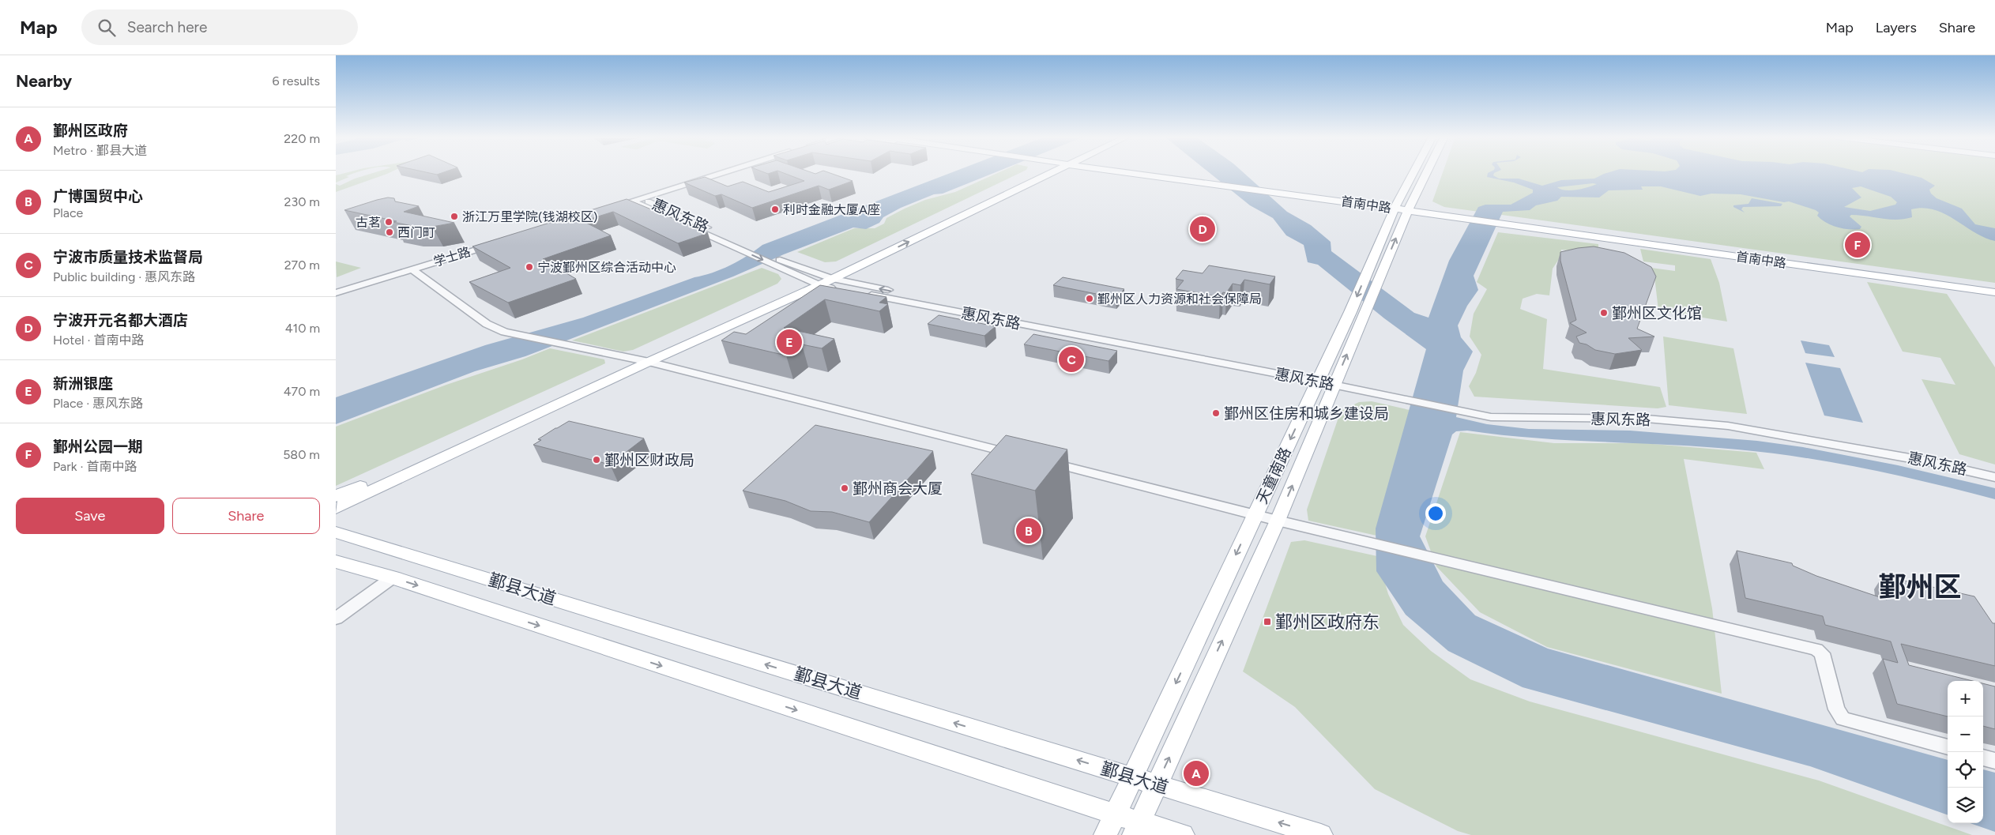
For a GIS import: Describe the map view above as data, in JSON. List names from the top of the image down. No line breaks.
{"streets":{"main road":["首南中路","天童南路","鄞县大道"],"street":["惠风东路","学士路"]},"crossings":[["首南中路","天童南路"],["惠风东路","天童南路"],["天童南路","鄞县大道"]],"districts":["鄞州区"],"places":{"other":["利时金融大厦A座","浙江万里学院(钱湖校区)","古茗","西门町","宁波鄞州区综合活动中心","鄞州区人力资源和社会保障局","鄞州区文化馆","鄞州区住房和城乡建设局","鄞州区财政局","鄞州商会大厦"],"transit":["鄞州区政府东"]},"page":{"header":"Map","search":"Search here","nav":["Map","Layers","Share"],"heading":["Nearby","6 results"],"list":[{"mark":"A","name":"鄞州区政府","note":"Metro · 鄞县大道","value":"220 m"},{"mark":"B","name":"广博国贸中心","note":"Place","value":"230 m"},{"mark":"C","name":"宁波市质量技术监督局","note":"Public building · 惠风东路","value":"270 m"},{"mark":"D","name":"宁波开元名都大酒店","note":"Hotel · 首南中路","value":"410 m"},{"mark":"E","name":"新洲银座","note":"Place · 惠风东路","value":"470 m"},{"mark":"F","name":"鄞州公园一期","note":"Park · 首南中路","value":"580 m"}],"pins":["D","F","E","C","B","A"],"buttons":["Save","Share"],"map_buttons":["+","−"]}}
